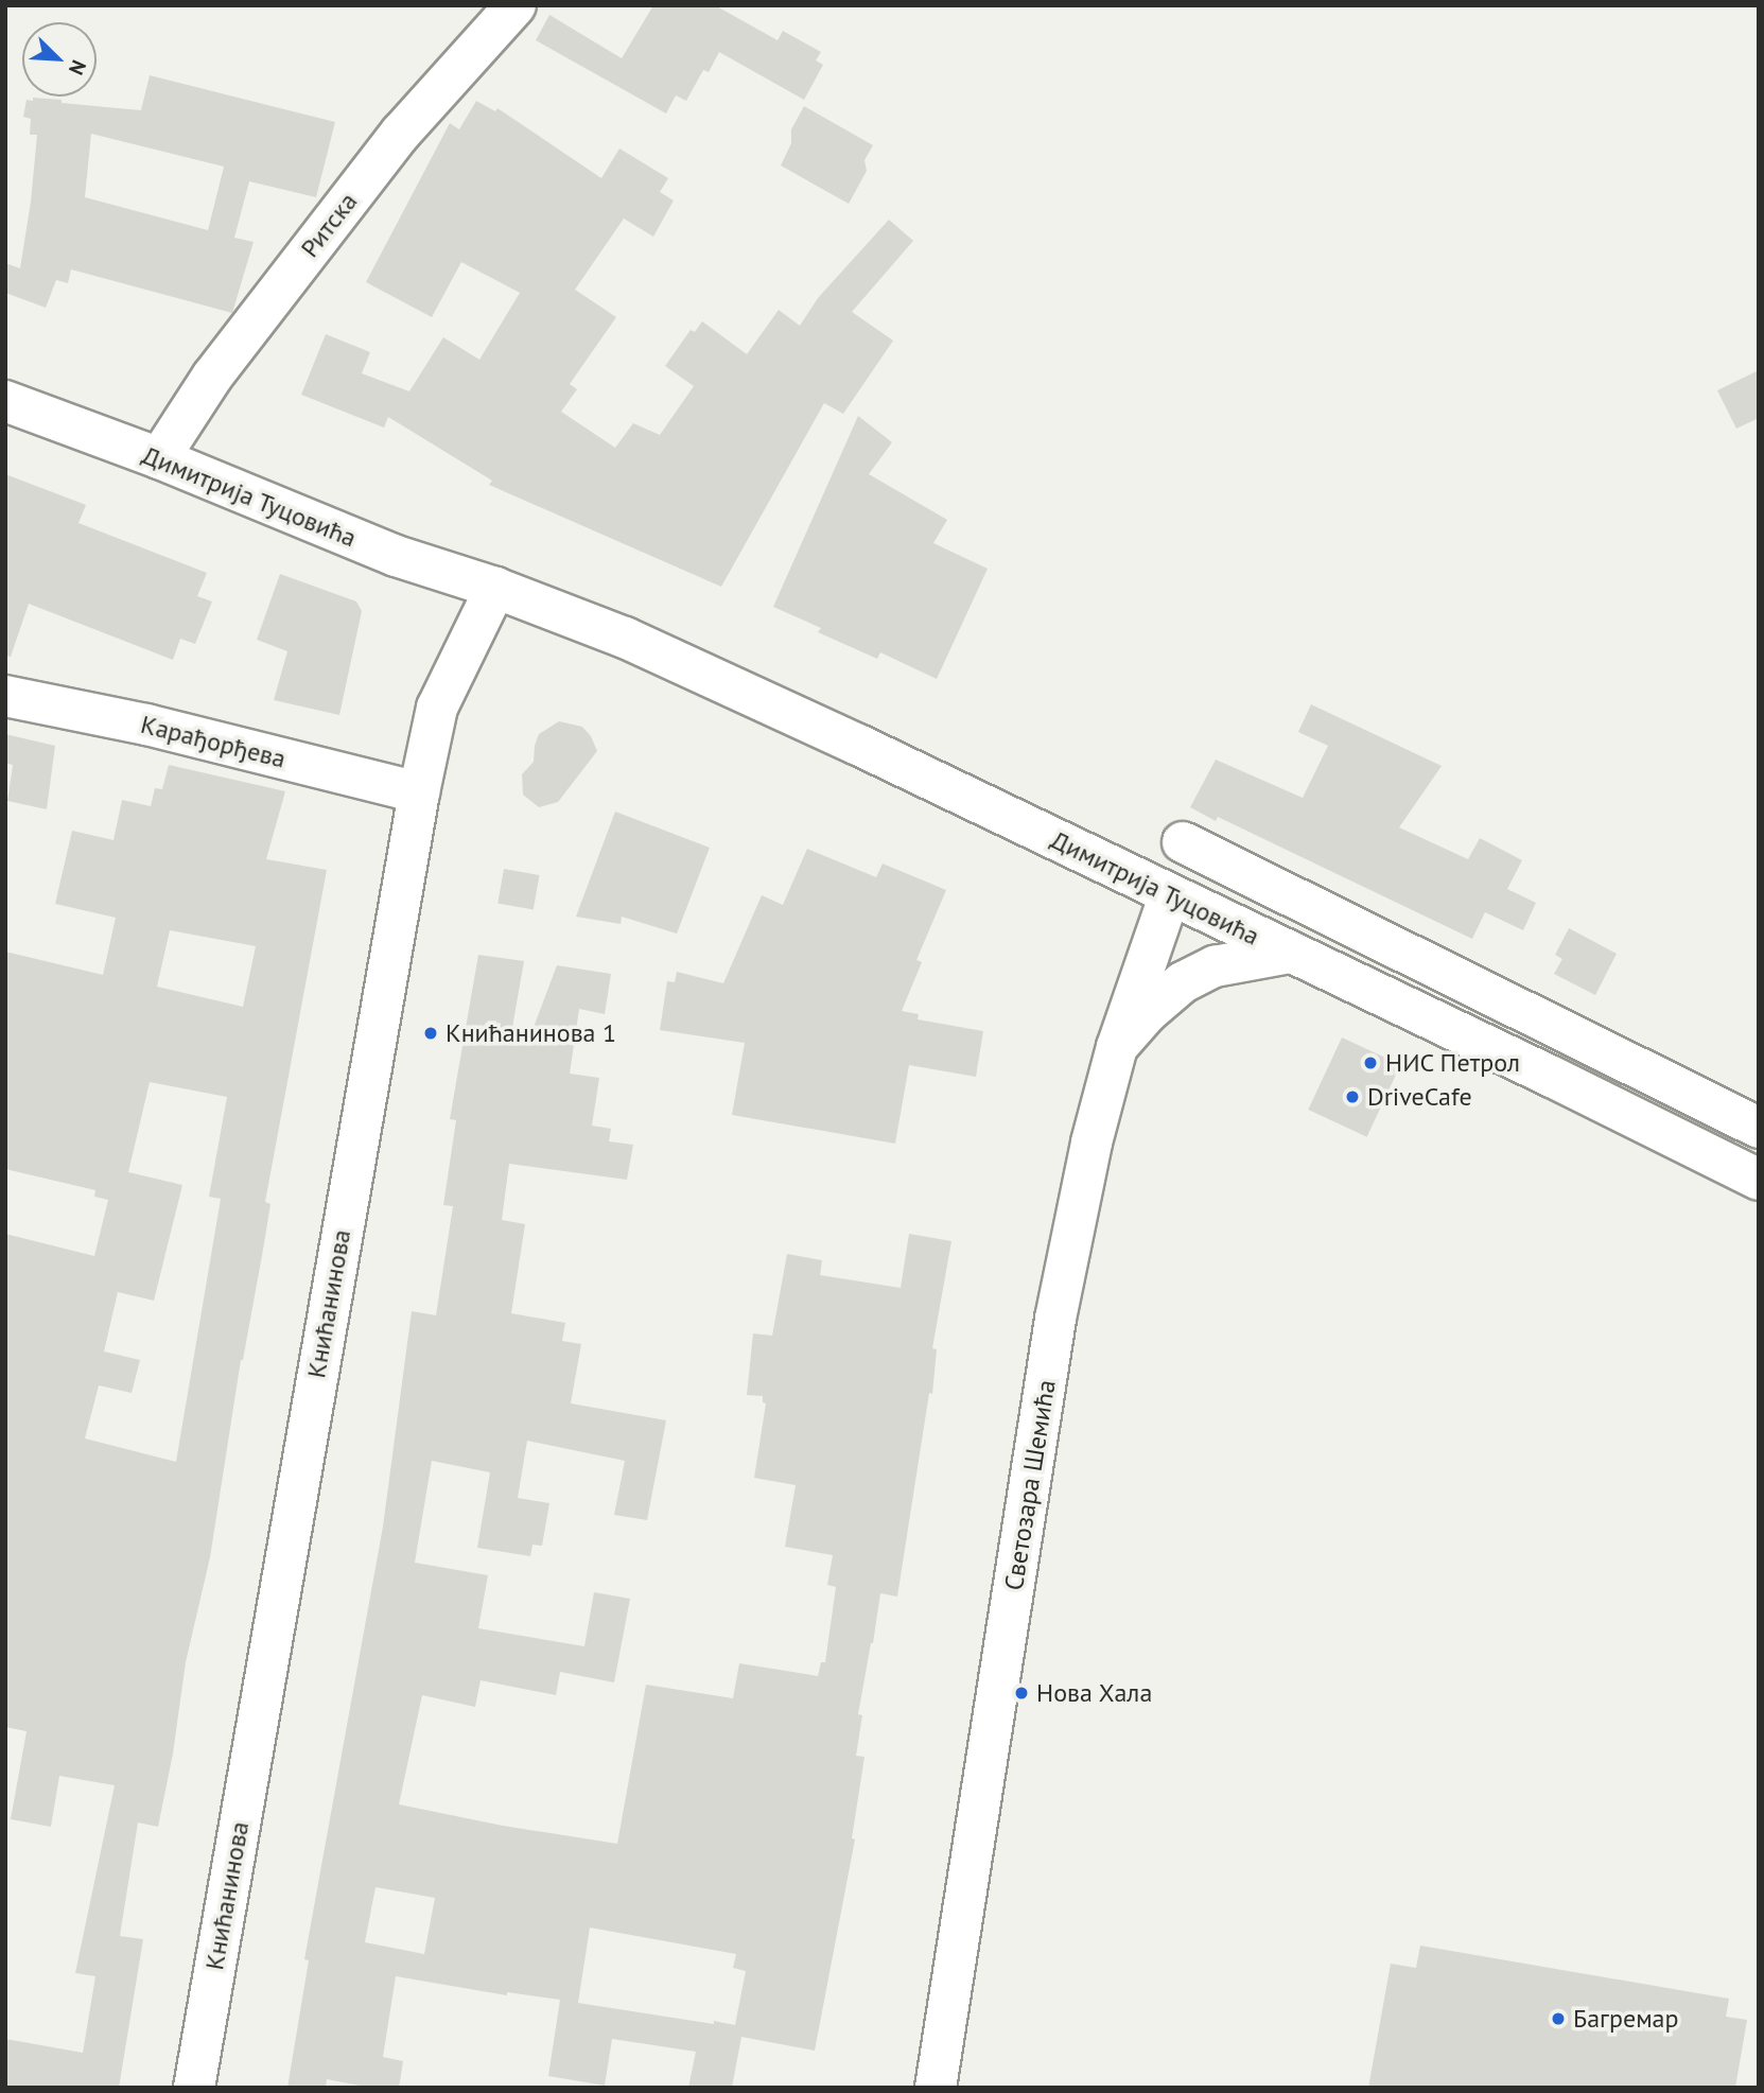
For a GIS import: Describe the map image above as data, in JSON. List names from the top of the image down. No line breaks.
{"streets":{"street":["Ритска","Димитрија Туцовића","Карађорђева","Книћанинова","Светозара Шемића"]},"crossings":[["Ритска","Димитрија Туцовића"],["Димитрија Туцовића","Книћанинова"],["Димитрија Туцовића","Светозара Шемића"],["Карађорђева","Книћанинова"]],"places":["Книћанинова 1","НИС Петрол","DriveCafe","Нова Хала","Багремар"],"north":"bottom right"}
